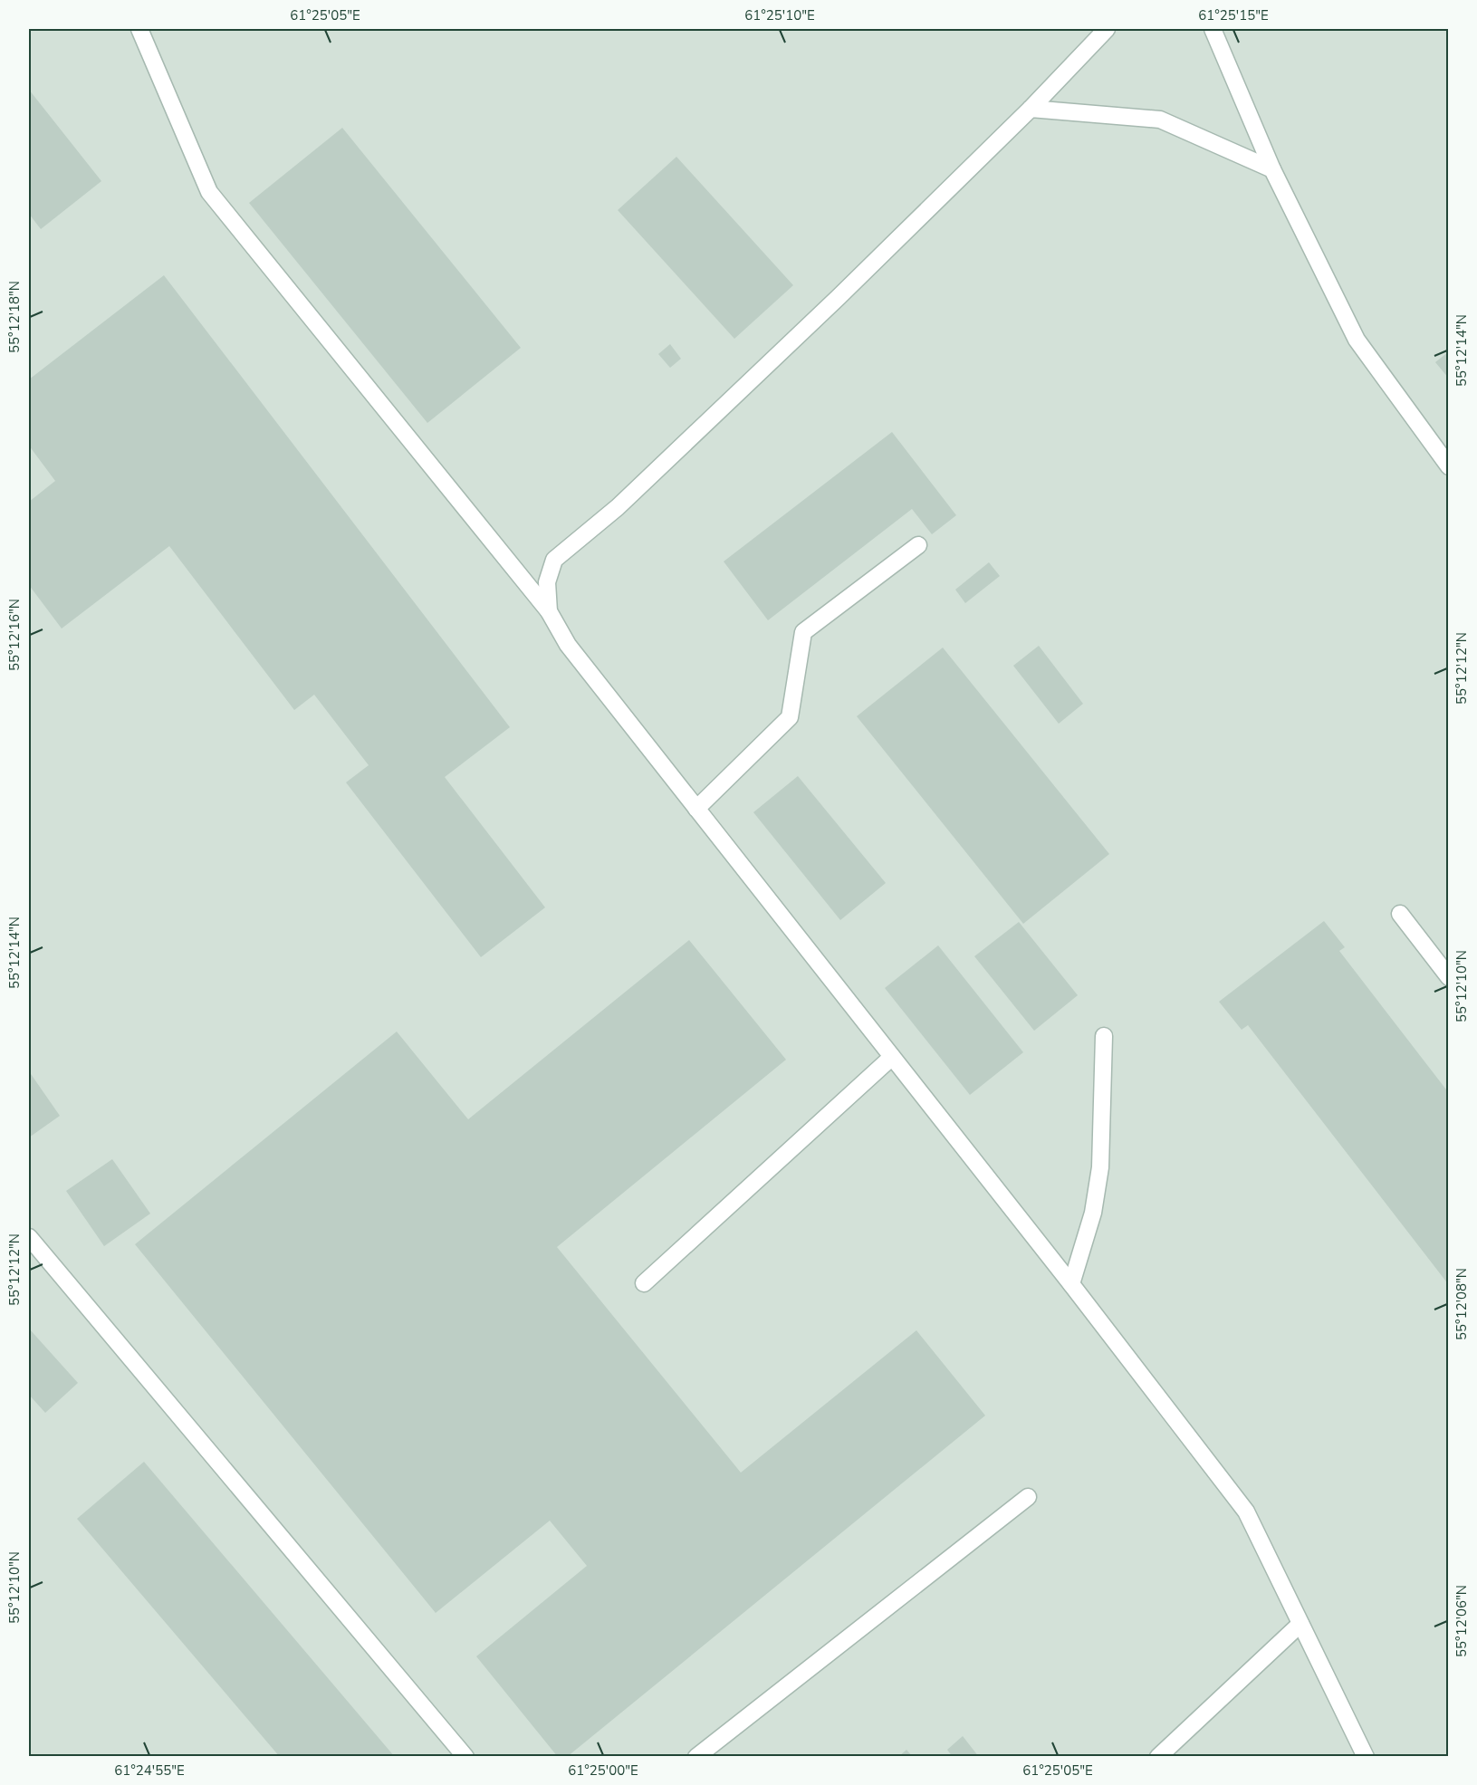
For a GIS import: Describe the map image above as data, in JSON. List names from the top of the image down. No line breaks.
{"coordinates":["61°25'05\"E","61°25'10\"E","61°25'15\"E","55°12'18\"N","55°12'14\"N","55°12'16\"N","55°12'12\"N","55°12'10\"N","55°12'08\"N","55°12'06\"N","61°24'55\"E","61°25'00\"E"]}
